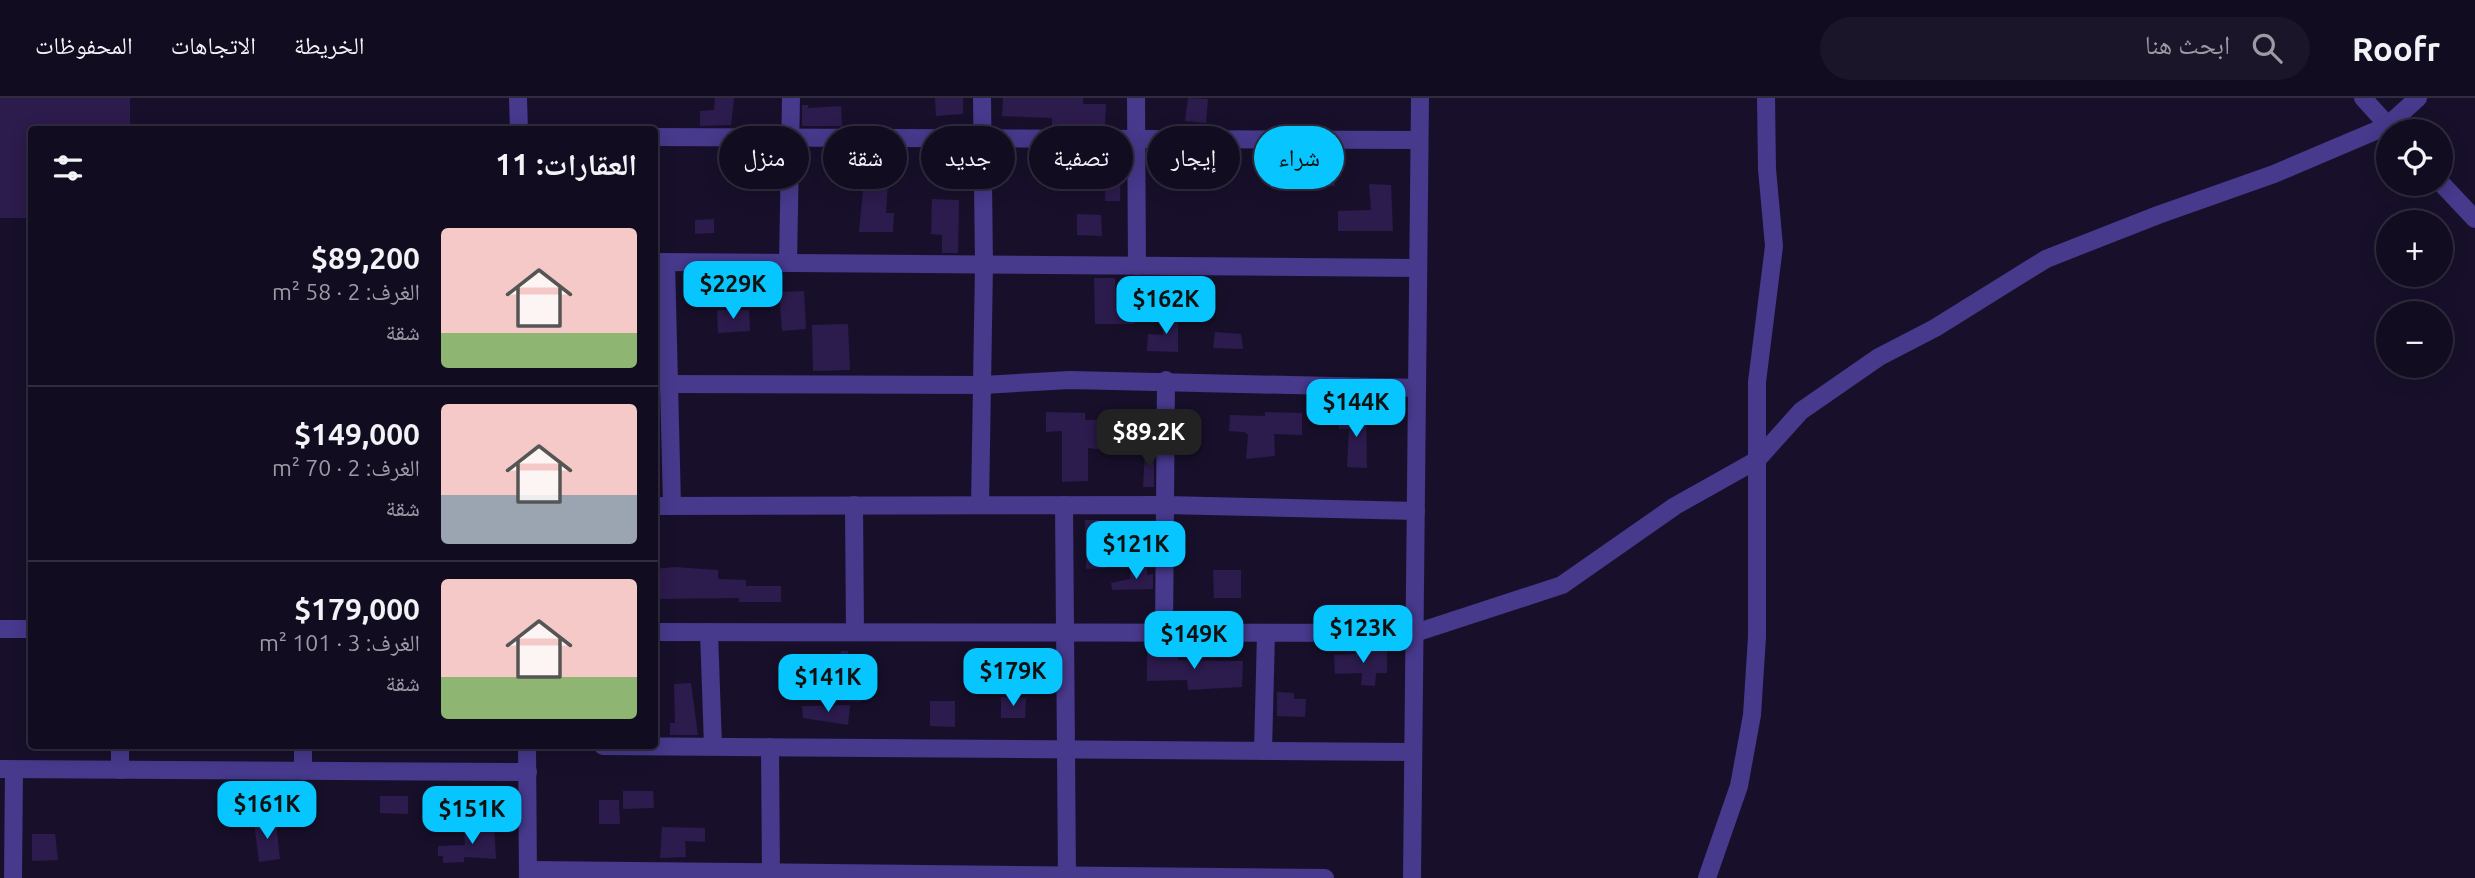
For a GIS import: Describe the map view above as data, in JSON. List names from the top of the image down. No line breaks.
{"page":{"header":"Roofr","search":"ابحث هنا","nav":["الخريطة","الاتجاهات","المحفوظات"],"map_buttons":["+","−"],"chip":["شراء","إيجار","تصفية","جديد","شقة","منزل"],"heading":"العقارات: 11","list":[{"name":"$89,200","note":"الغرف: 2 · 58 m² · شقة"},{"name":"$149,000","note":"الغرف: 2 · 70 m² · شقة"},{"name":"$179,000","note":"الغرف: 3 · 101 m² · شقة"}],"price":["$229K","$162K","$144K","$89.2K","$121K","$123K","$149K","$179K","$141K","$161K","$151K"]}}
